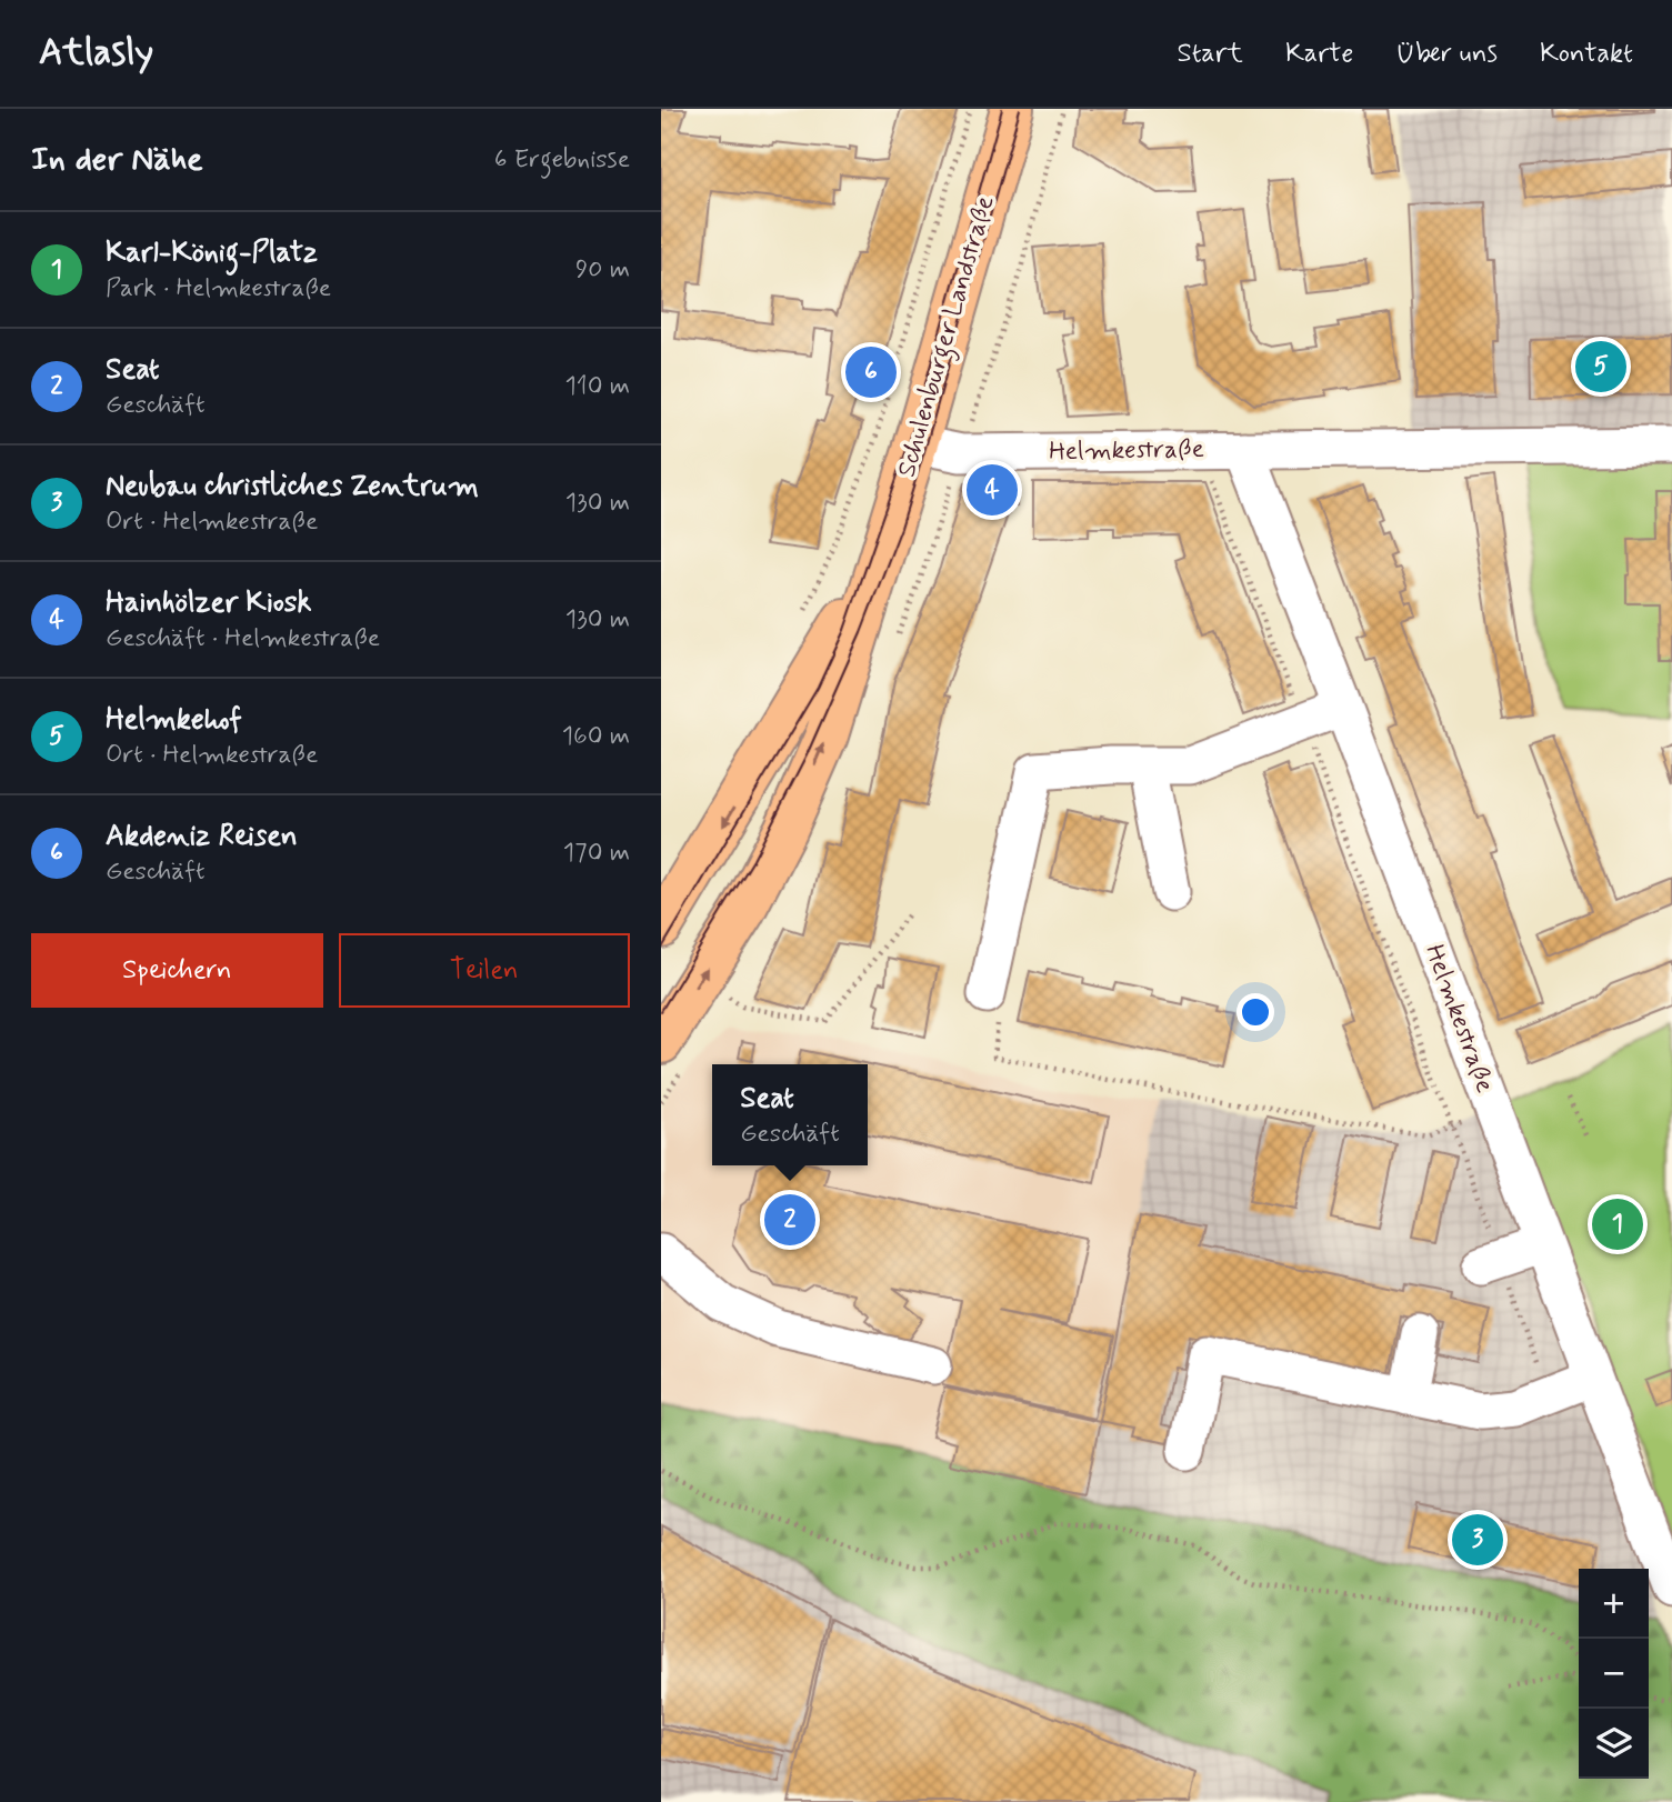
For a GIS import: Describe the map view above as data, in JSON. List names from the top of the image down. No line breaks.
{"streets":{"main road":["Schulenburger Landstraße"],"street":["Helmkestraße"]},"crossings":[["Schulenburger Landstraße","Helmkestraße"]],"page":{"header":"Atlasly","nav":["Start","Karte","Über uns","Kontakt"],"heading":["In der Nähe","6 Ergebnisse"],"list":[{"mark":"1","name":"Karl-König-Platz","note":"Park · Helmkestraße","value":"90 m"},{"mark":"2","name":"Seat","note":"Geschäft","value":"110 m"},{"mark":"3","name":"Neubau christliches Zentrum","note":"Ort · Helmkestraße","value":"130 m"},{"mark":"4","name":"Hainhölzer Kiosk","note":"Geschäft · Helmkestraße","value":"130 m"},{"mark":"5","name":"Helmkehof","note":"Ort · Helmkestraße","value":"160 m"},{"mark":"6","name":"Akdeniz Reisen","note":"Geschäft","value":"170 m"}],"pins":["5","6","4","2","1","3"],"buttons":["Speichern","Teilen"],"popup":["Seat","Geschäft"],"map_buttons":["+","−"]}}
